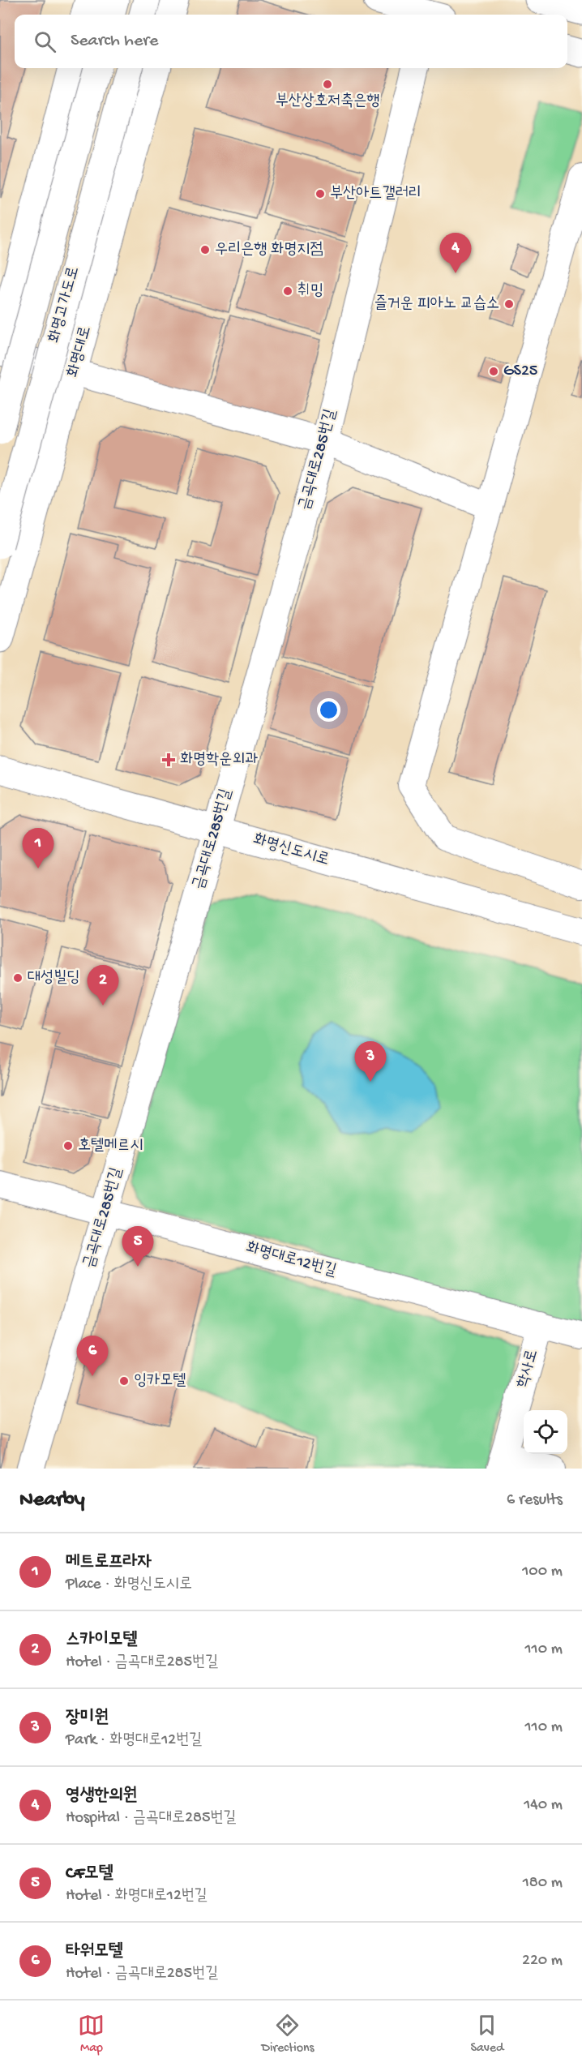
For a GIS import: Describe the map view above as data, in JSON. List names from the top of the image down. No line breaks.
{"streets":{"main road":["화명고가도로","화명대로","금곡대로285번길","화명신도시로"],"street":["화명대로12번길","학사로"]},"crossings":[["금곡대로285번길","화명신도시로"],["금곡대로285번길","화명대로12번길"],["화명대로12번길","학사로"]],"places":{"other":["부산상호저축은행","부산아트갤러리","우리은행 화명지점","취밍","즐거운 피아노 교습소","GS25","대성빌딩","호텔메르시","잉카모텔"],"health":["화명학운외과"]},"page":{"search":"Search here","pins":["4","1","2","3","5","6"],"heading":["Nearby","6 results"],"list":[{"mark":"1","name":"메트로프라자","note":"Place · 화명신도시로","value":"100 m"},{"mark":"2","name":"스카이모텔","note":"Hotel · 금곡대로285번길","value":"110 m"},{"mark":"3","name":"장미원","note":"Park · 화명대로12번길","value":"110 m"},{"mark":"4","name":"영생한의원","note":"Hospital · 금곡대로285번길","value":"140 m"},{"mark":"5","name":"CF모텔","note":"Hotel · 화명대로12번길","value":"180 m"},{"mark":"6","name":"타워모텔","note":"Hotel · 금곡대로285번길","value":"220 m"}],"nav":["Map","Directions","Saved"]}}
